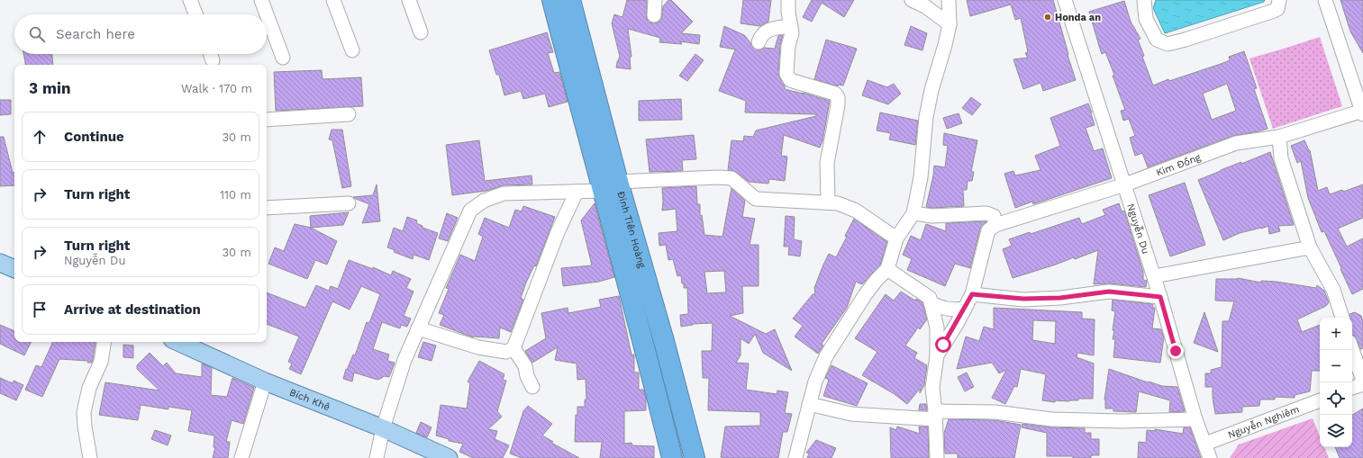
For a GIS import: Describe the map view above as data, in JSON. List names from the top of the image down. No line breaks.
{"streets":{"highway":["Đinh Tiên Hoàng"],"main road":["Bích Khê"],"street":["Kim Đồng","Nguyễn Du","Nguyễn Nghiêm"]},"crossings":[["Kim Đồng","Nguyễn Du"],["Nguyễn Du","Nguyễn Nghiêm"]],"places":["Honda an"],"page":{"search":"Search here","heading":["3 min","Walk · 170 m"],"list":[["Continue","30 m"],["Turn right","110 m"],["Turn right","Nguyễn Du","30 m"],"Arrive at destination"],"map_buttons":["+","−"]}}
